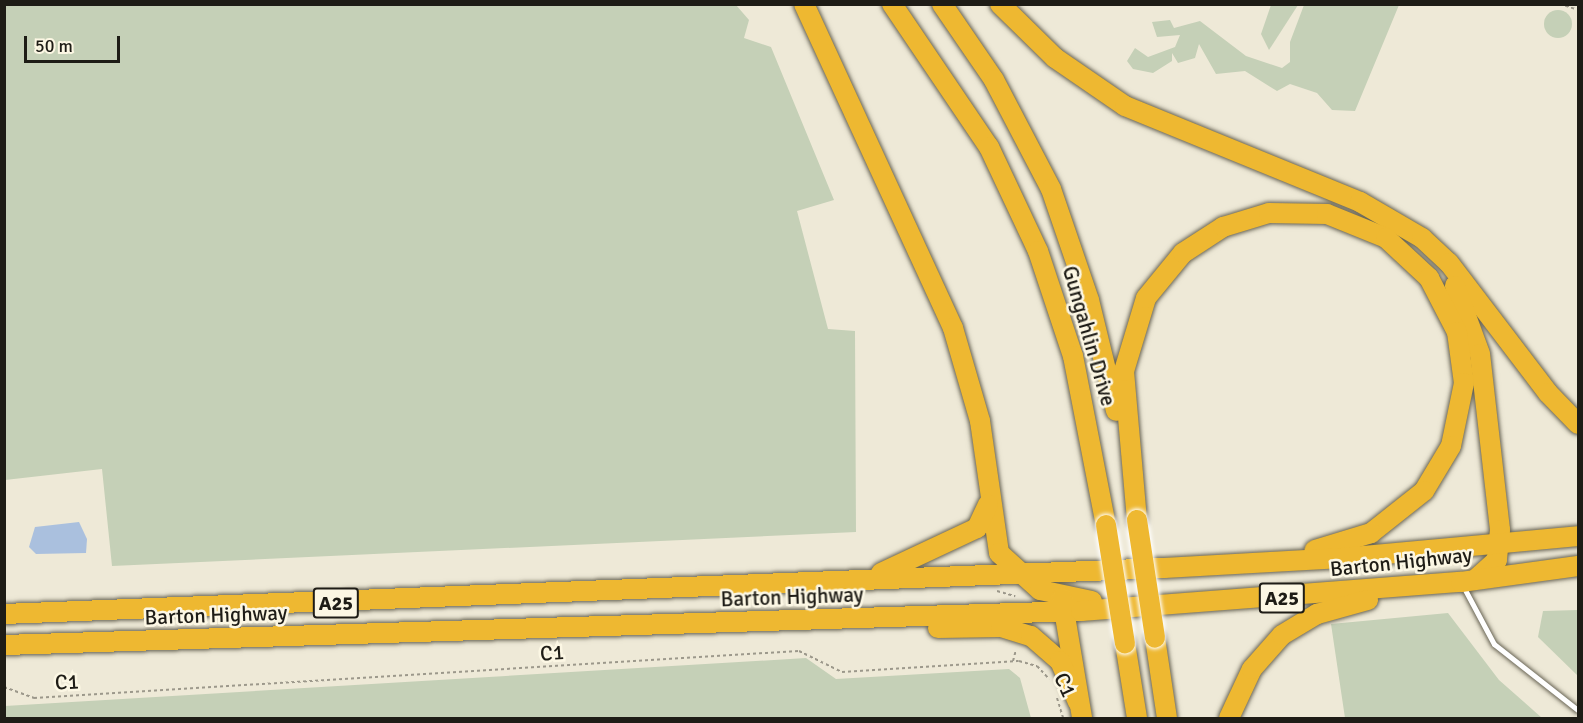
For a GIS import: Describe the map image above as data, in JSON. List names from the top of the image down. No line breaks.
{"streets":{"highway":["Gungahlin Drive","Barton Highway","A25"],"path":["C1"]},"scale_bar":"50 m"}
